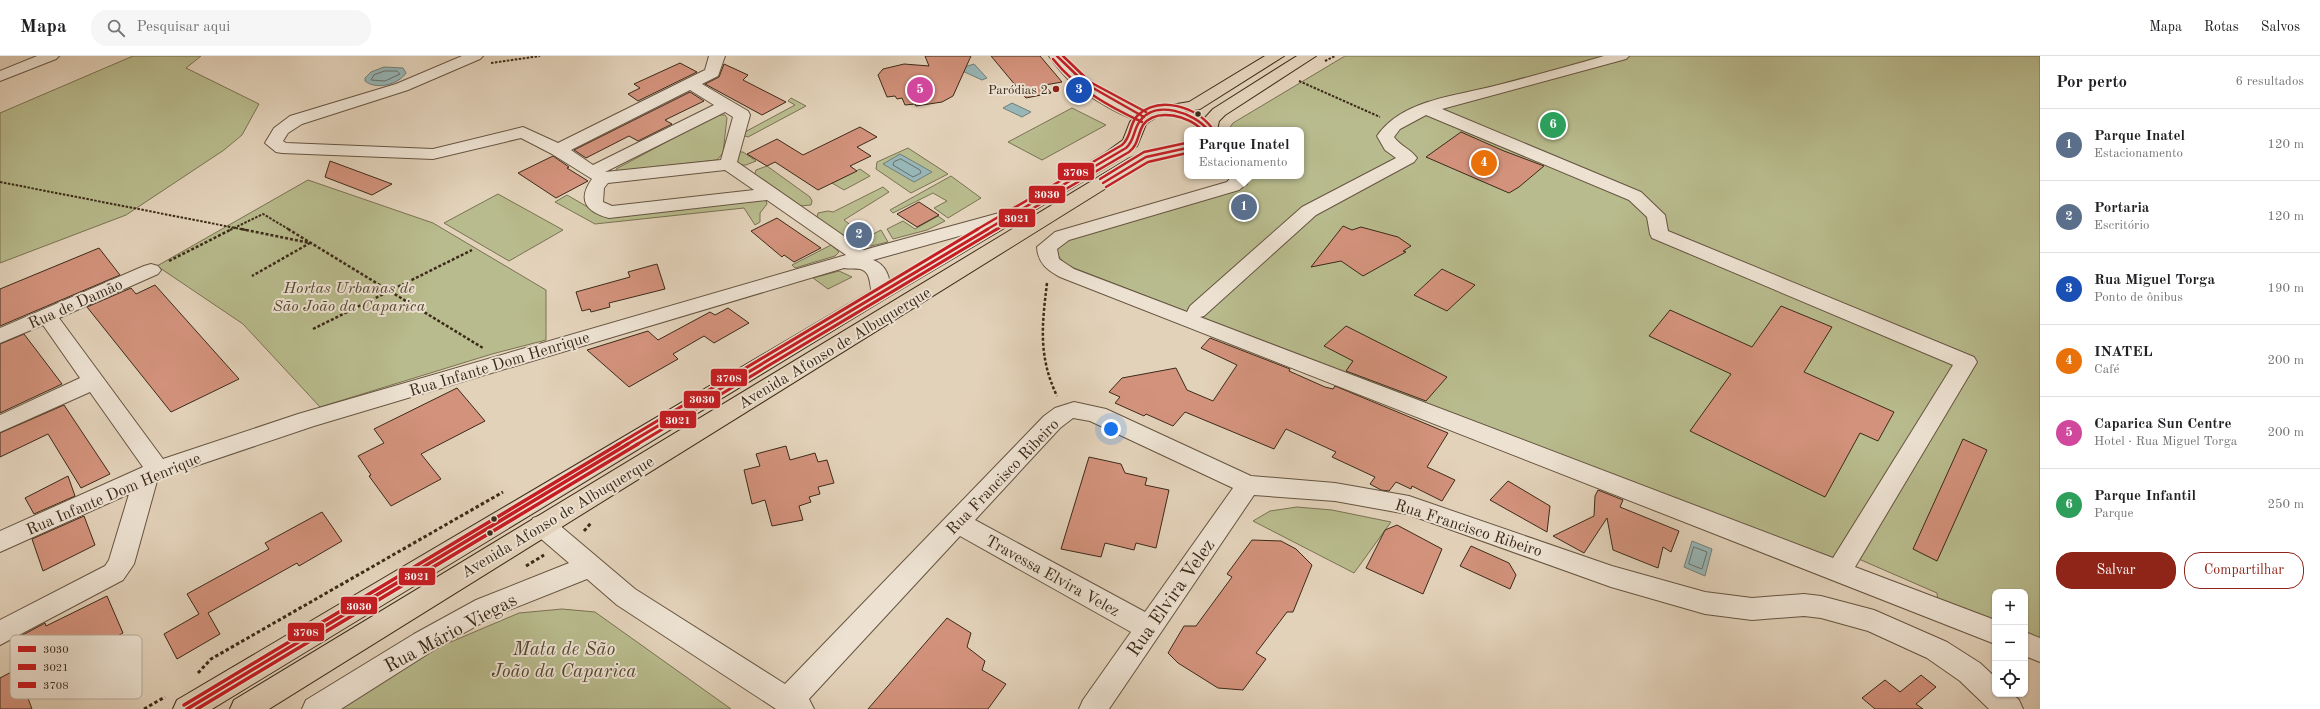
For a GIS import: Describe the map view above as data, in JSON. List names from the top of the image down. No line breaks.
{"streets":{"main road":["Avenida Afonso de Albuquerque"],"street":["Rua de Damão","Rua Infante Dom Henrique","Rua Francisco Ribeiro","Travessa Elvira Velez","Rua Elvira Velez","Rua Mário Viegas"]},"crossings":[["Avenida Afonso de Albuquerque","Rua Infante Dom Henrique"],["Rua Francisco Ribeiro","Travessa Elvira Velez"],["Rua Francisco Ribeiro","Rua Elvira Velez"],["Travessa Elvira Velez","Rua Elvira Velez"]],"parks":["Hortas Urbanas de São João da Caparica","Mata de São João da Caparica"],"places":["Paródias 2"],"lines":["transit line 3030","transit line 3708","transit line 3021"],"legend":["3030","3021","3708"],"page":{"header":"Mapa","search":"Pesquisar aqui","nav":["Mapa","Rotas","Salvos"],"heading":["Por perto","6 resultados"],"pins":["3","5","6","4","1","2"],"list":[{"mark":"1","name":"Parque Inatel","note":"Estacionamento","value":"120 m"},{"mark":"2","name":"Portaria","note":"Escritório","value":"120 m"},{"mark":"3","name":"Rua Miguel Torga","note":"Ponto de ônibus","value":"190 m"},{"mark":"4","name":"INATEL","note":"Café","value":"200 m"},{"mark":"5","name":"Caparica Sun Centre","note":"Hotel · Rua Miguel Torga","value":"200 m"},{"mark":"6","name":"Parque Infantil","note":"Parque","value":"250 m"}],"popup":["Parque Inatel","Estacionamento"],"buttons":["Salvar","Compartilhar"],"map_buttons":["+","−"]}}
